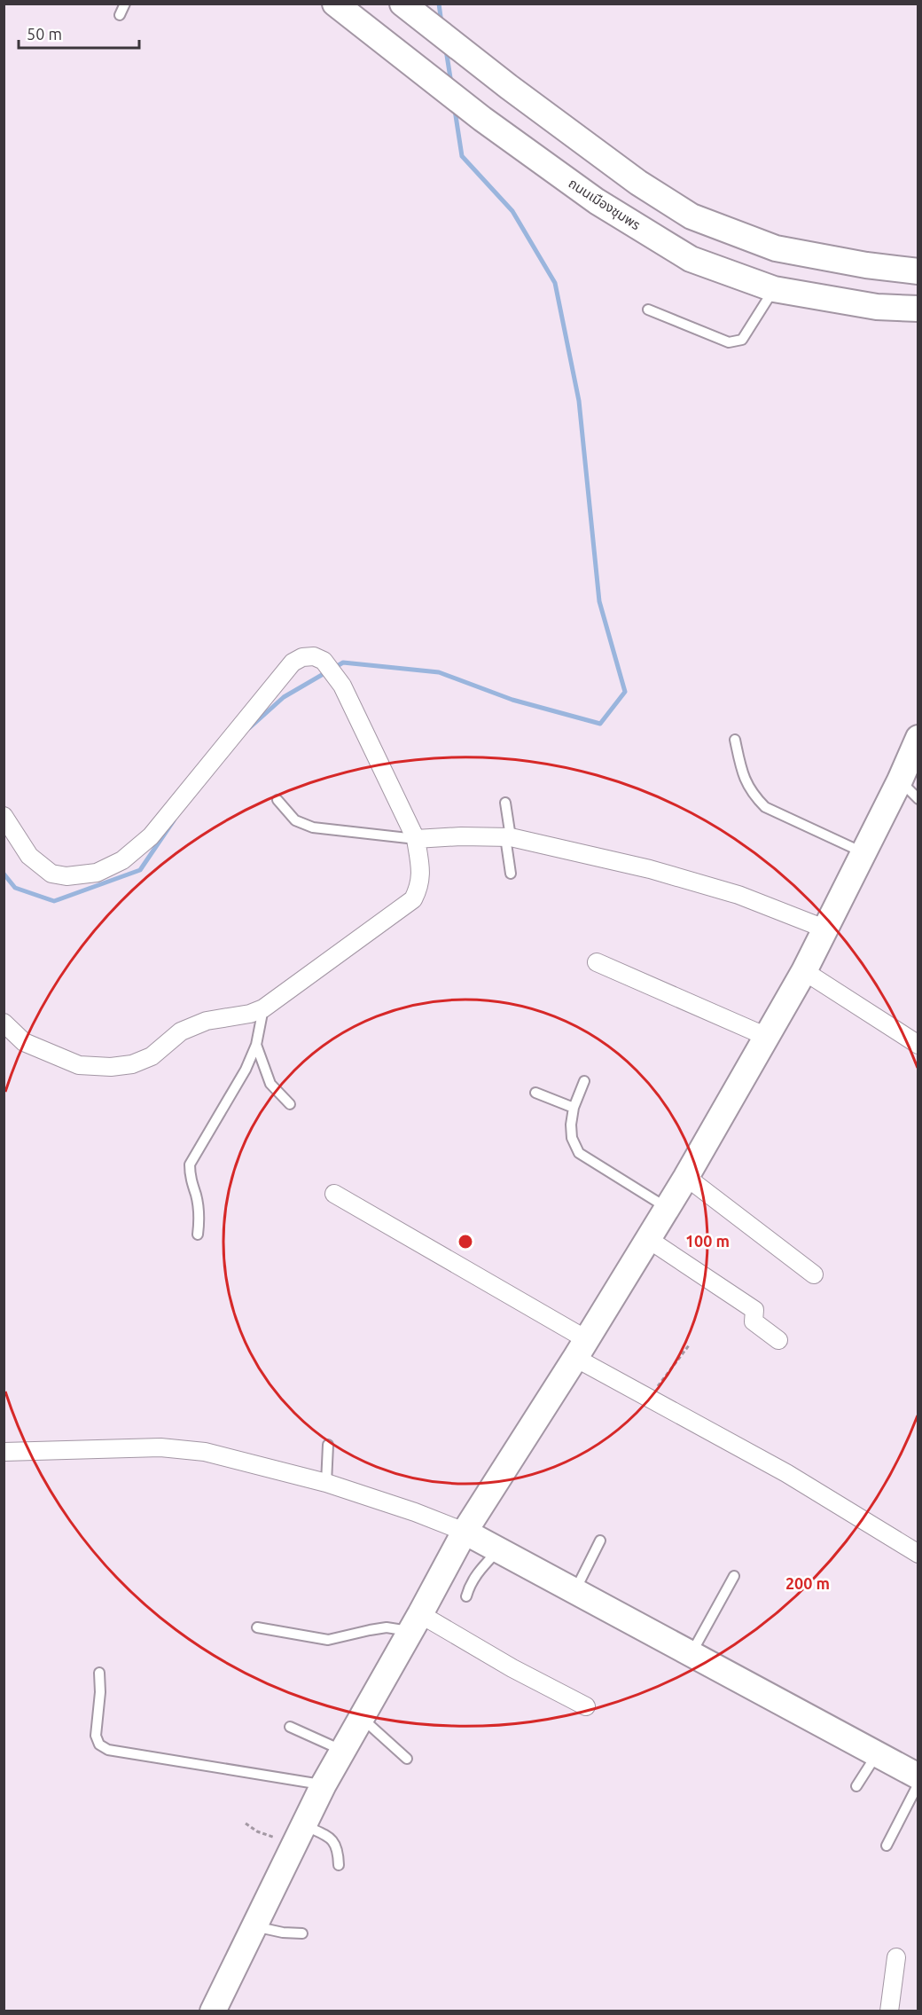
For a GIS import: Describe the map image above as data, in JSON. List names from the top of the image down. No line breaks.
{"streets":{"street":["ถนนเมืองชุมพร"]},"scale_bar":"50 m","rings":["100 m","200 m"]}
